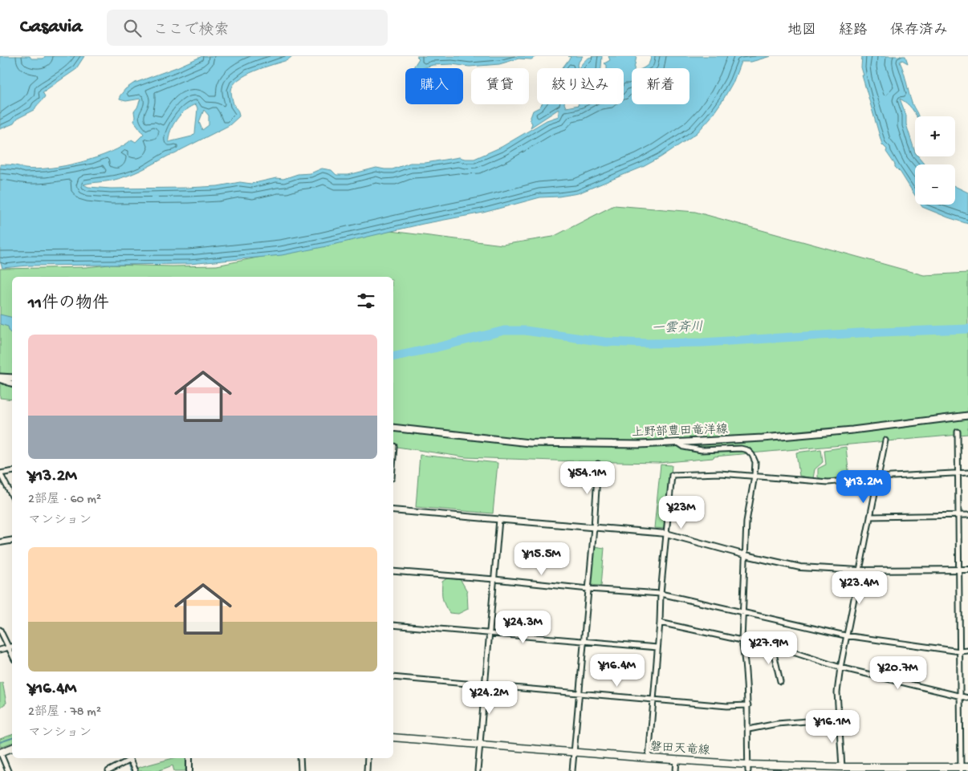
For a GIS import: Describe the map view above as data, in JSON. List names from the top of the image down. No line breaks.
{"streets":{"main road":["上野部豊田竜洋線","磐田天竜線"]},"water":["一雲斉川"],"page":{"header":"Casavia","search":"ここで検索","nav":["地図","経路","保存済み"],"chip":["購入","賃貸","絞り込み","新着"],"map_buttons":["+","−"],"heading":"11件の物件","list":[{"name":"¥13.2M","note":"2部屋 · 60 m² · マンション"},{"name":"¥16.4M","note":"2部屋 · 78 m² · マンション"}],"price":["¥54.1M","¥13.2M","¥23M","¥15.5M","¥23.4M","¥24.3M","¥27.9M","¥16.4M","¥20.7M","¥24.2M","¥16.1M"]}}
